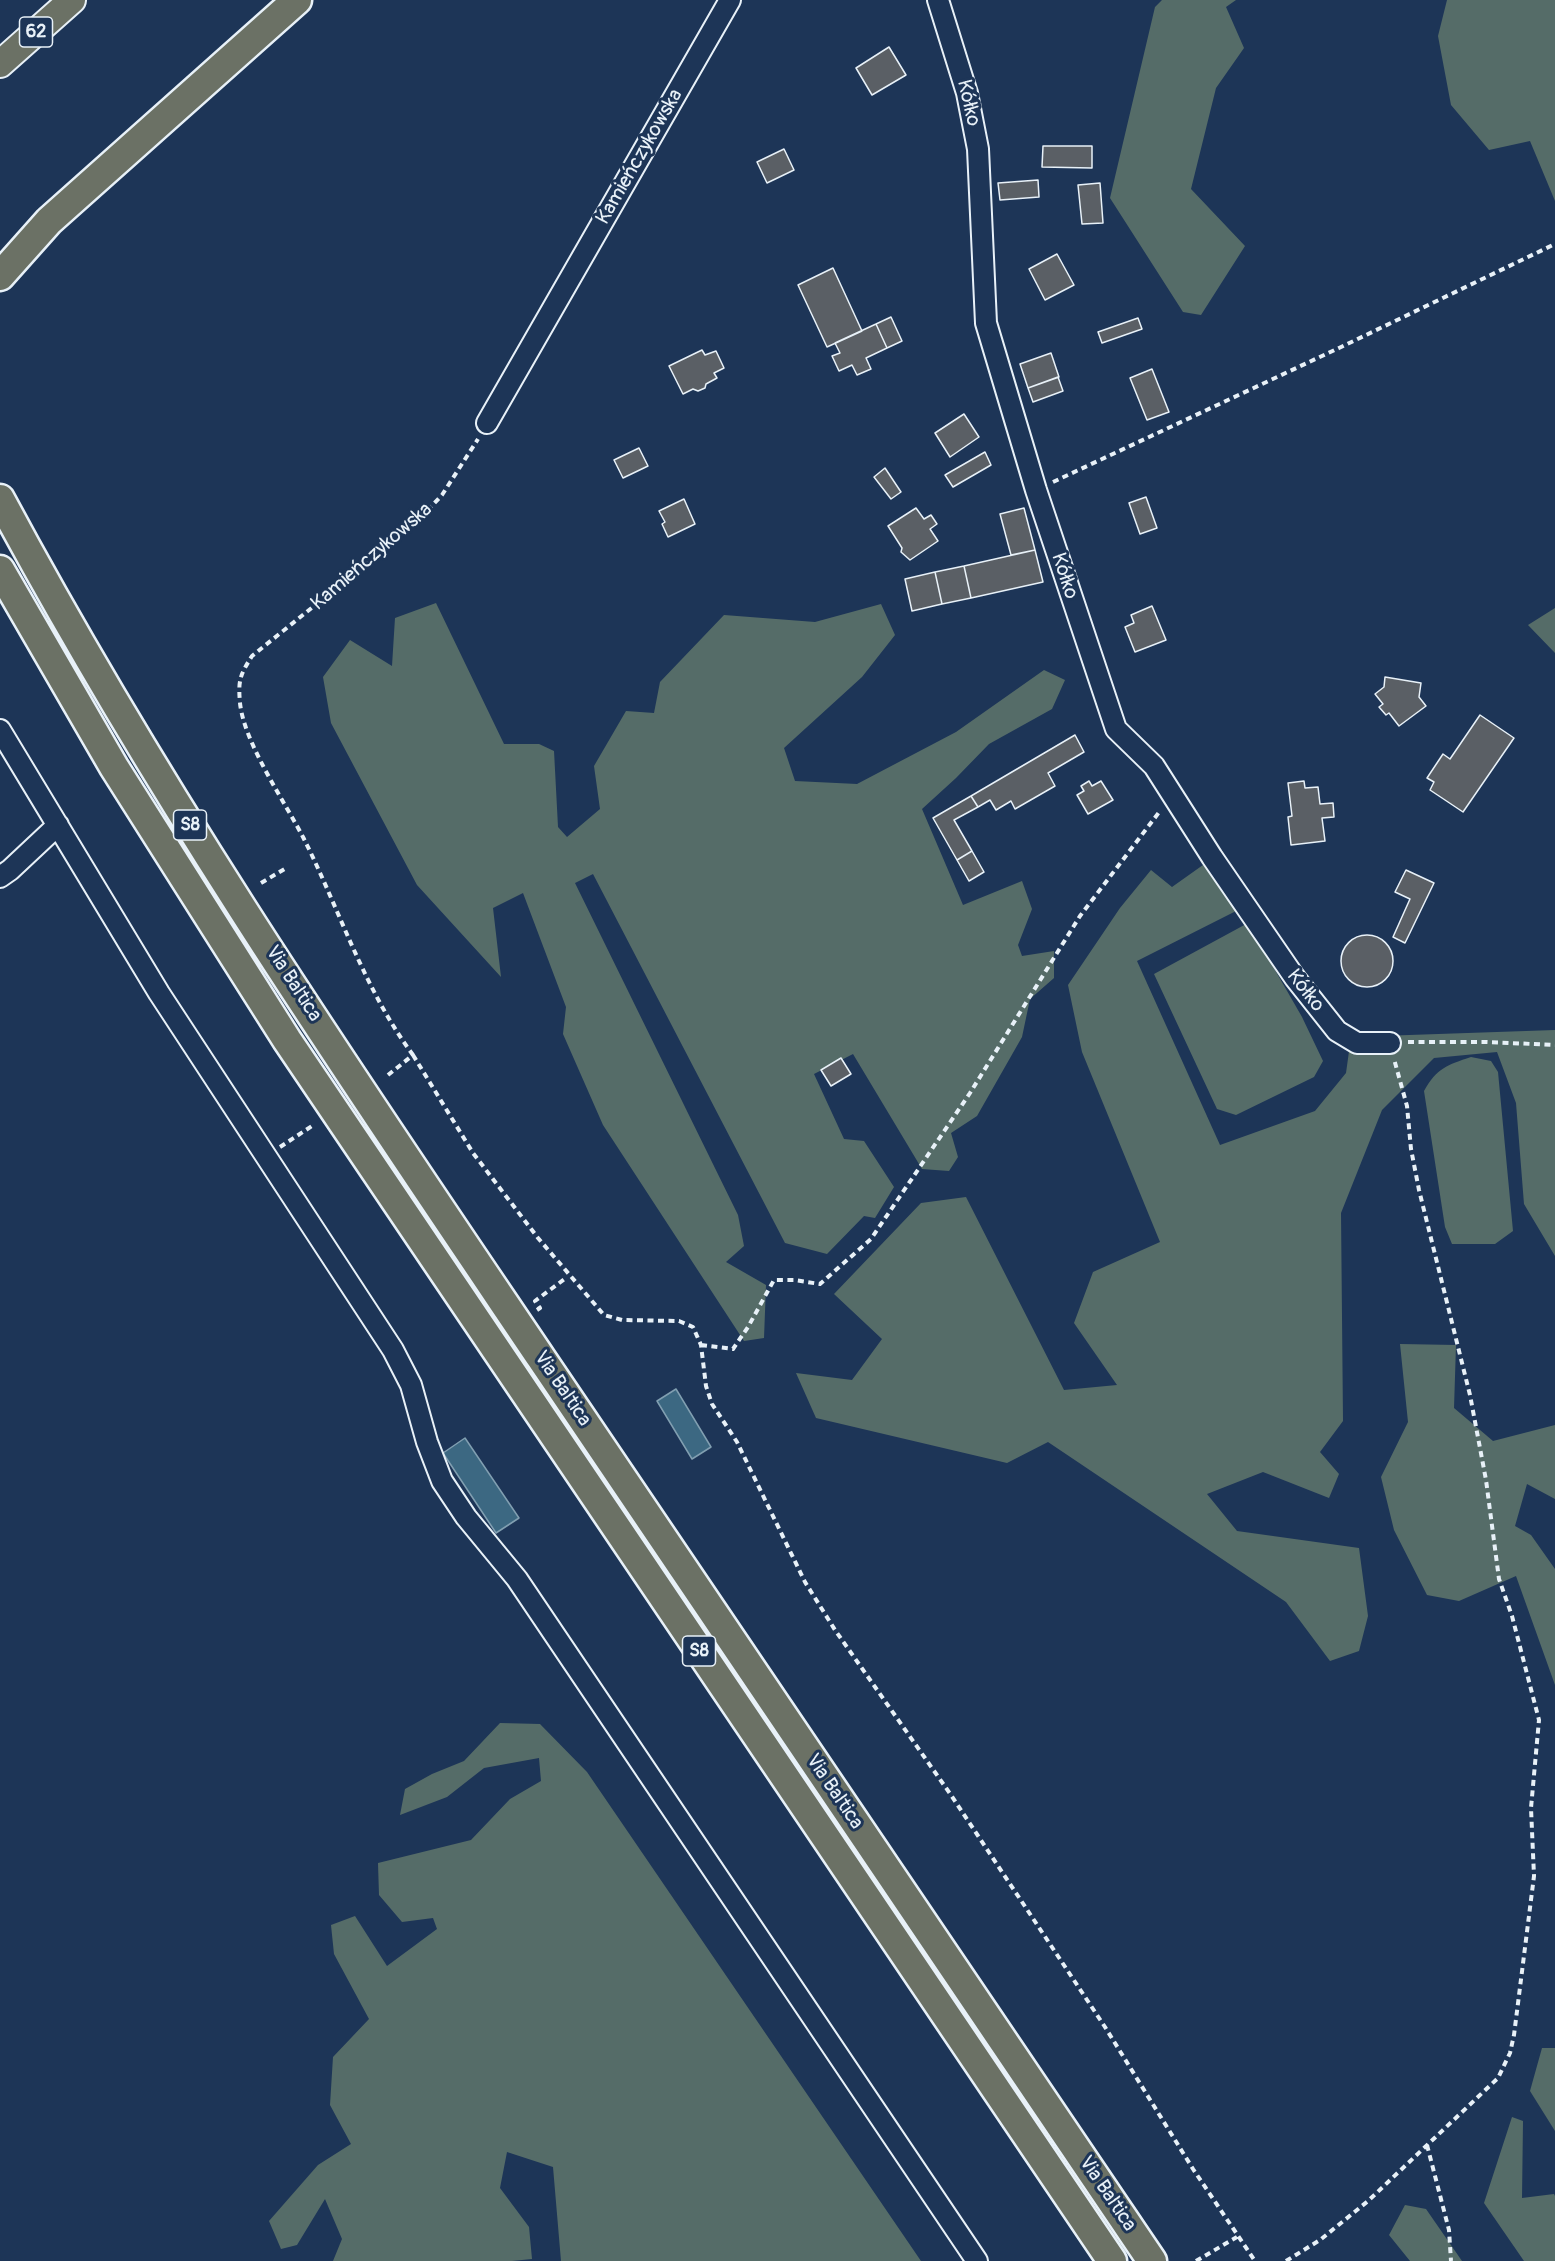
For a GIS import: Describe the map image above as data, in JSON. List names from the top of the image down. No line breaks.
{"streets":{"highway":["S8","Via Baltica"],"main road":["62"],"street":["Kółko","Kamieńczykowska"]}}
